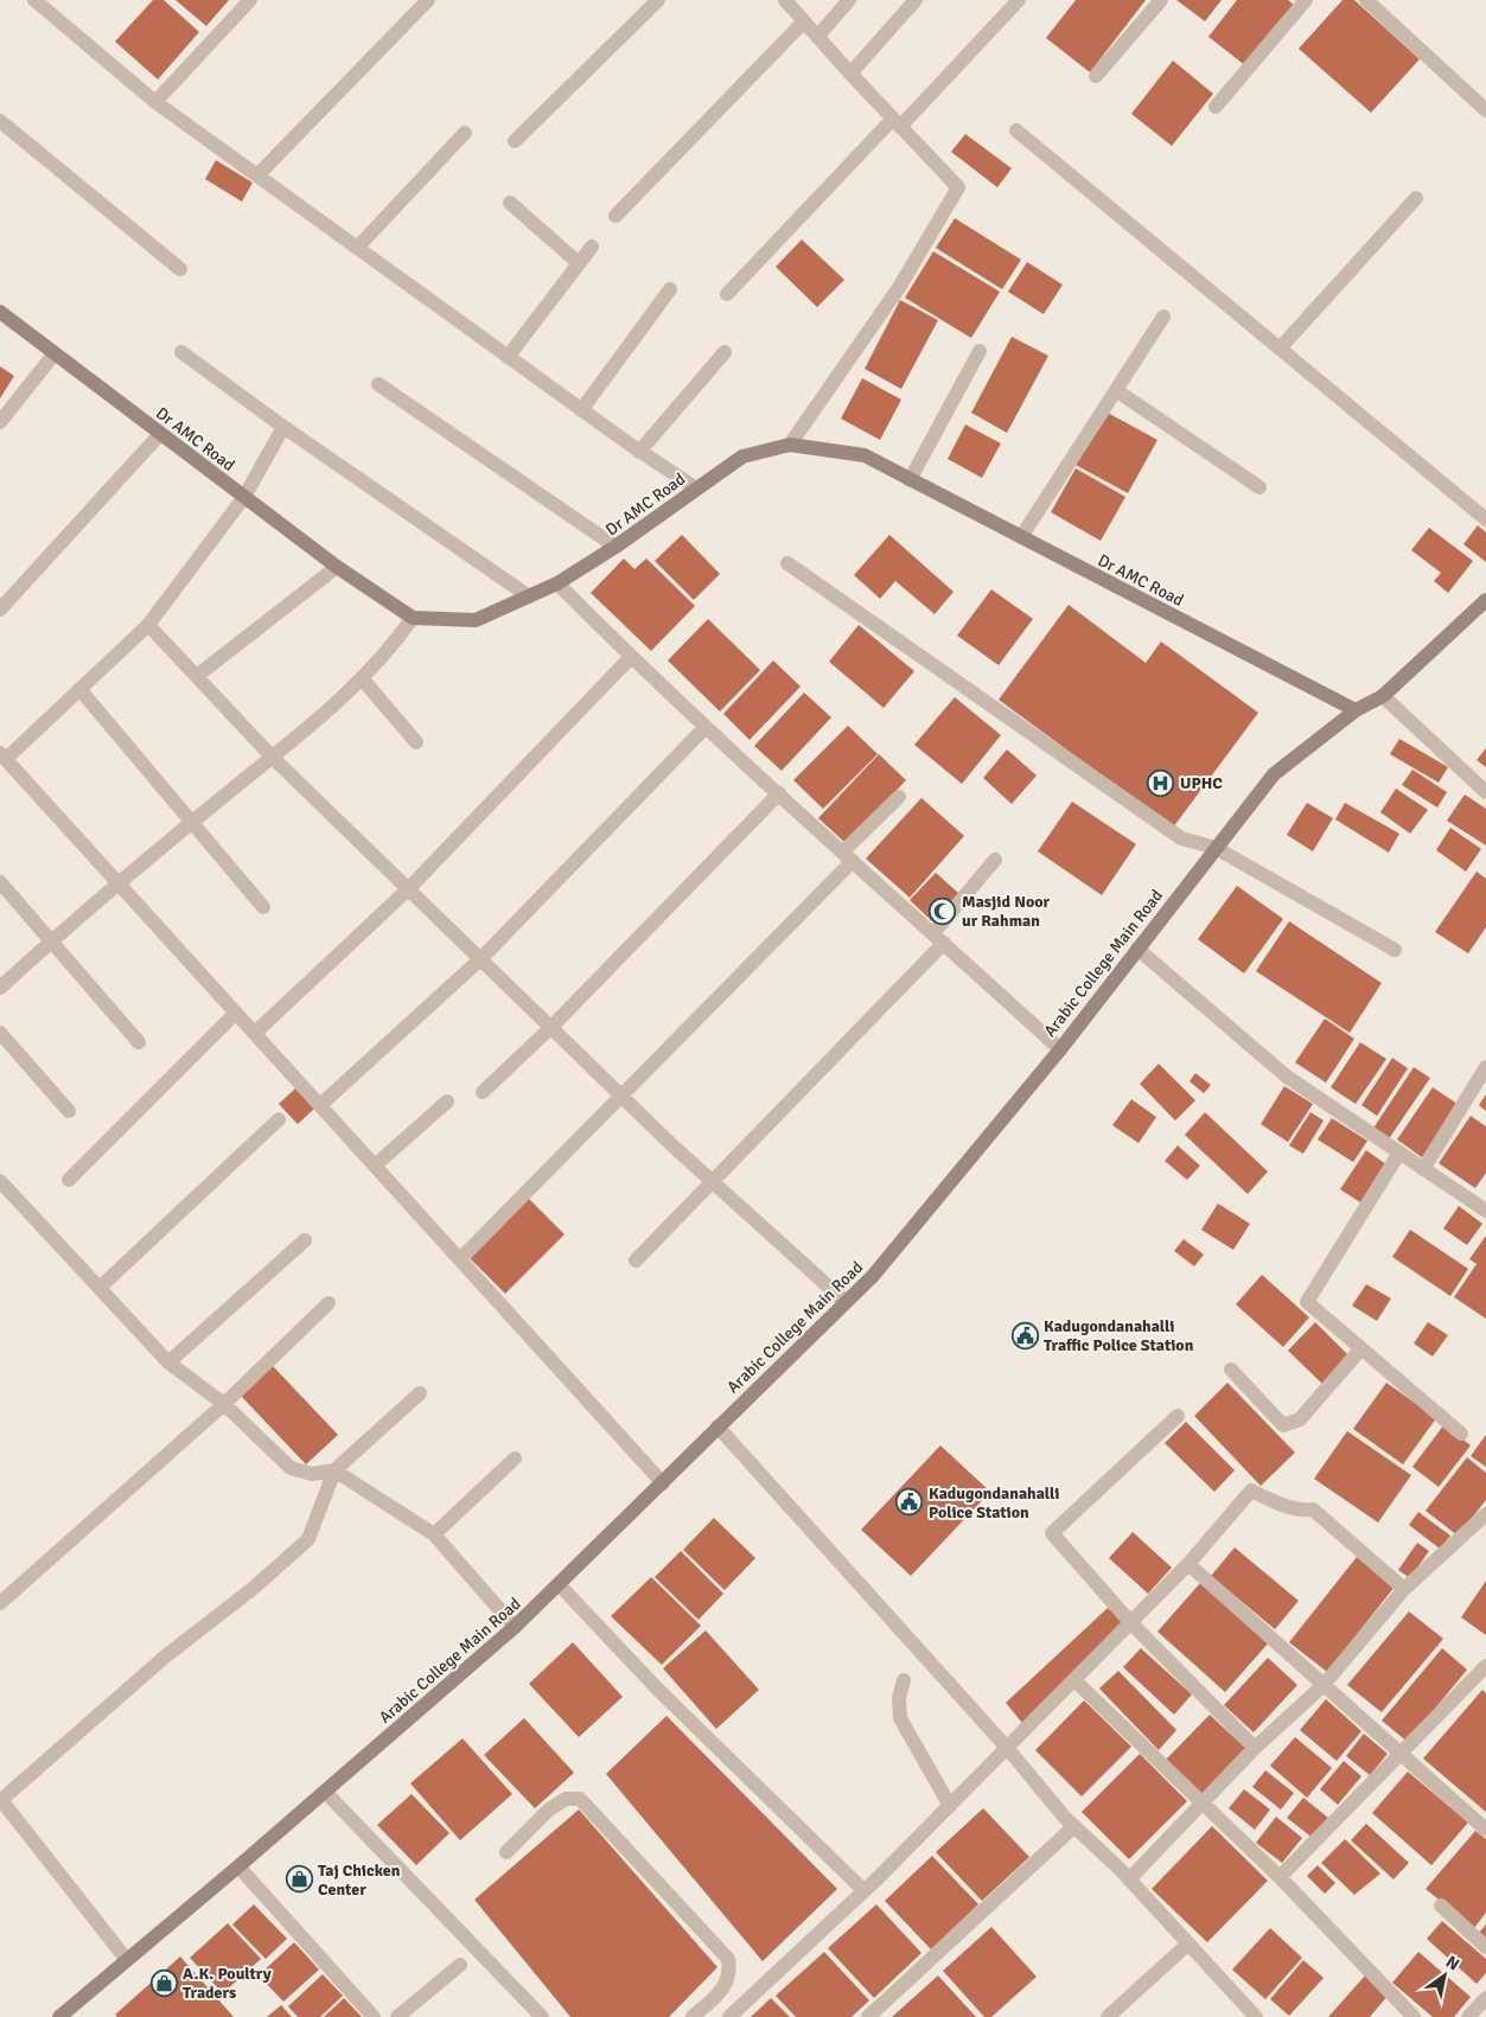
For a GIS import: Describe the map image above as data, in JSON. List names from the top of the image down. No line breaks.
{"streets":{"main road":["Dr AMC Road","Arabic College Main Road"]},"crossings":[["Dr AMC Road","Arabic College Main Road"]],"places":{"hospital":["UPHC"],"mosque":["Masjid Noor ur Rahman"],"public building":["Kadugondanahalli Traffic Police Station","Kadugondanahalli Police Station"],"shop":["Taj Chicken Center","A.K. Poultry Traders"]},"north":"top right"}
